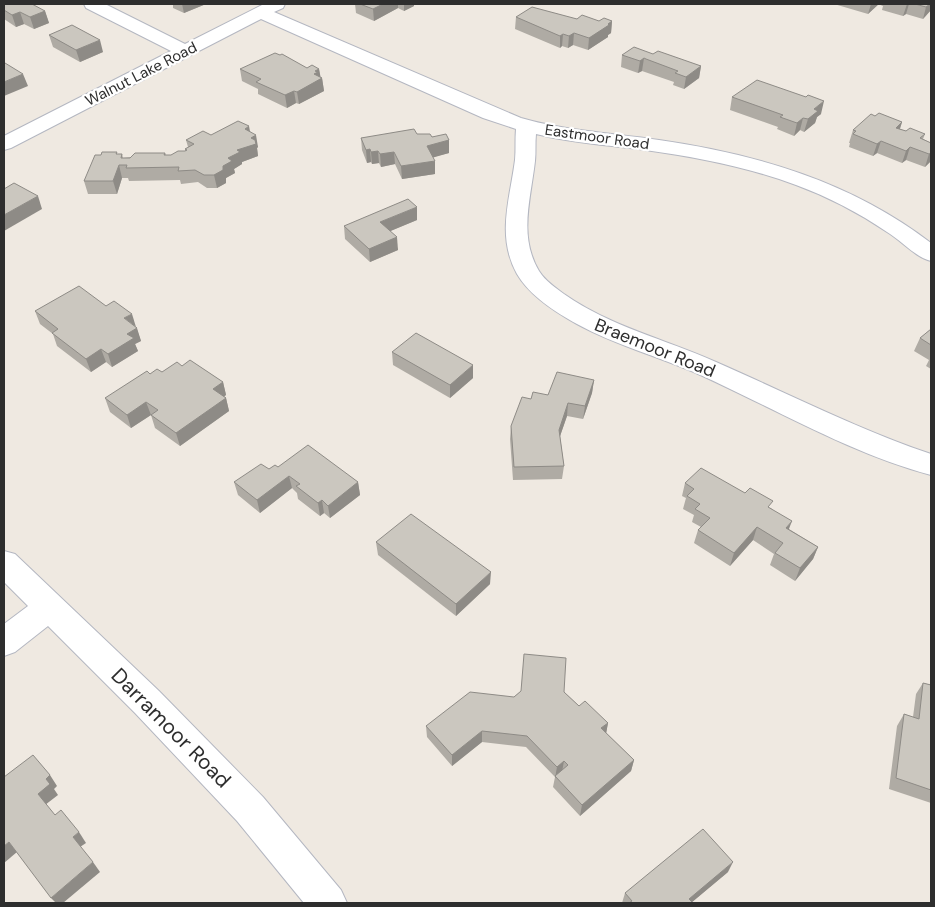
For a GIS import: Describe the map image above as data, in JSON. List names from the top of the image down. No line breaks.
{"streets":{"street":["Walnut Lake Road","Eastmoor Road","Braemoor Road","Darramoor Road"]},"crossings":[["Walnut Lake Road","Eastmoor Road"],["Eastmoor Road","Braemoor Road"]]}
